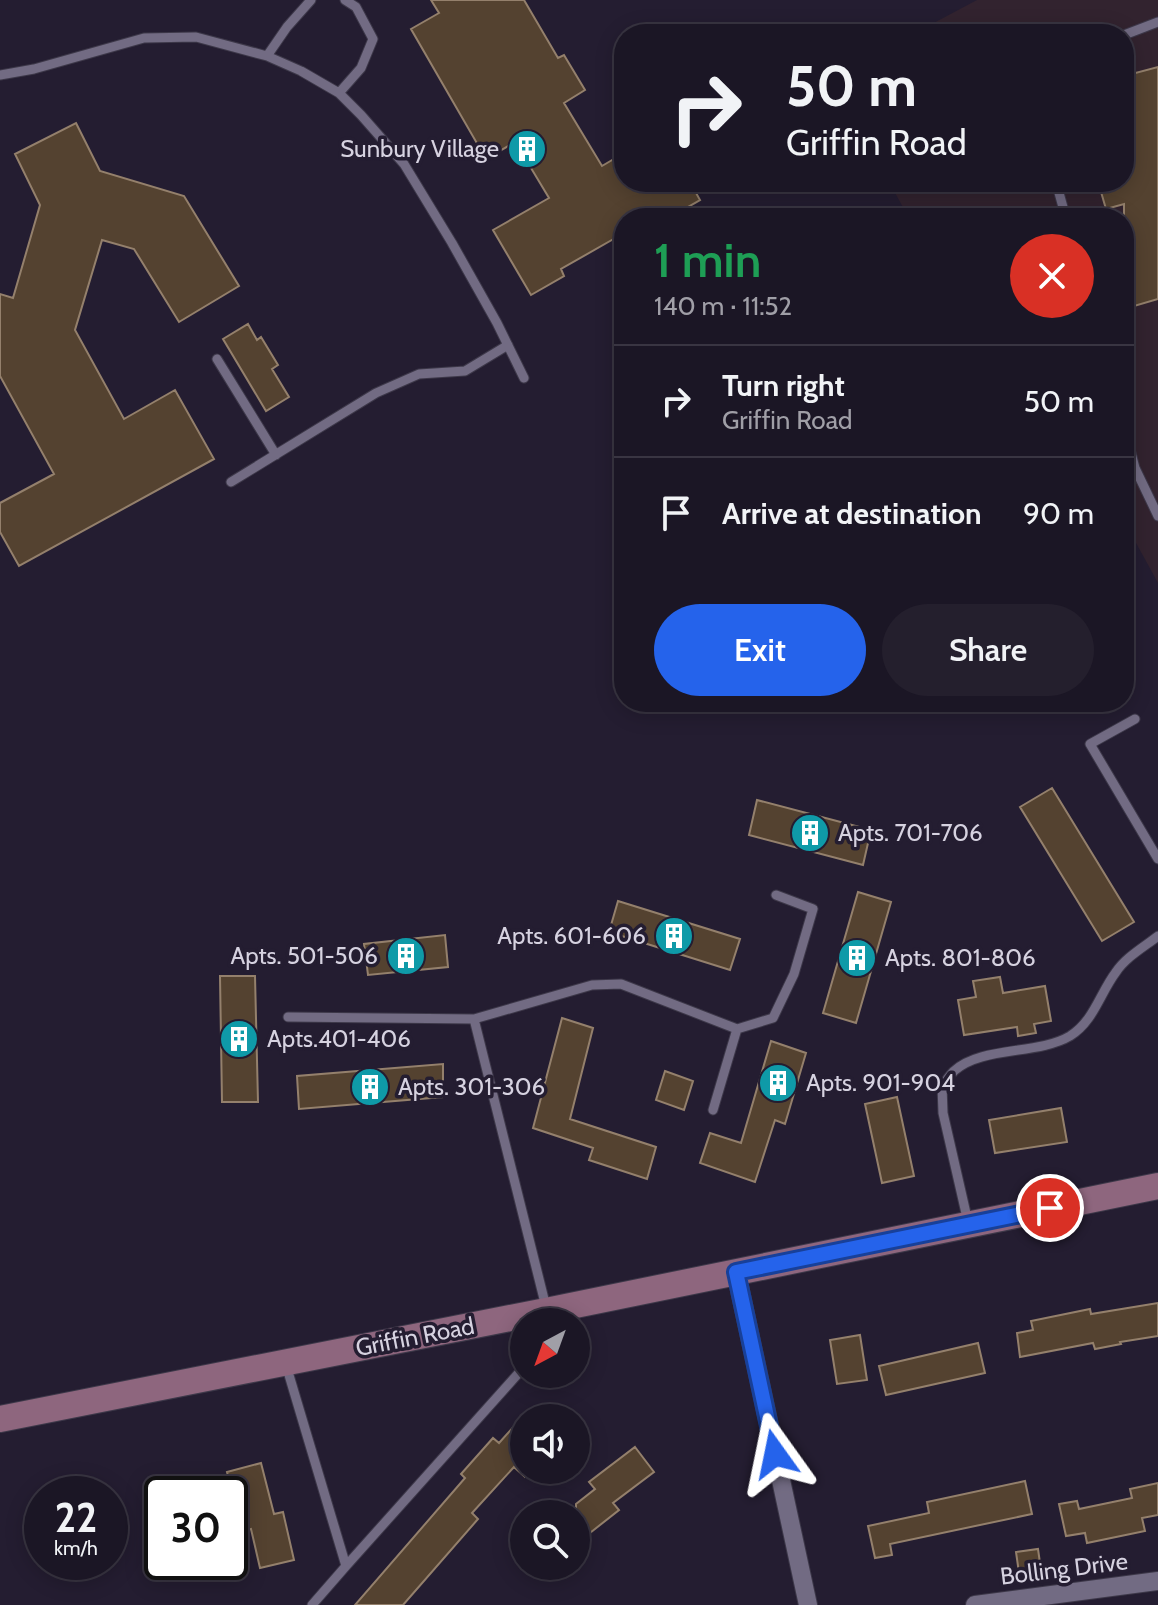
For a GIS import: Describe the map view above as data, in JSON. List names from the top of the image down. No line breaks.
{"streets":{"main road":["Griffin Road"],"street":["Bolling Drive"]},"places":{"building":["Sunbury Village","Apts. 701-706","Apts. 601-606","Apts. 501-506","Apts. 801-806","Apts.401-406","Apts. 901-904","Apts. 301-306"]},"north":"bottom left","page":{"turn":["50 m","Griffin Road"],"heading":["1 min","140 m · 11:52"],"list":[{"name":"Turn right","note":"Griffin Road","value":"50 m"},{"name":"Arrive at destination","value":"90 m"}],"buttons":["Exit","Share"],"speed":"22 km/h","limit":"30"}}
